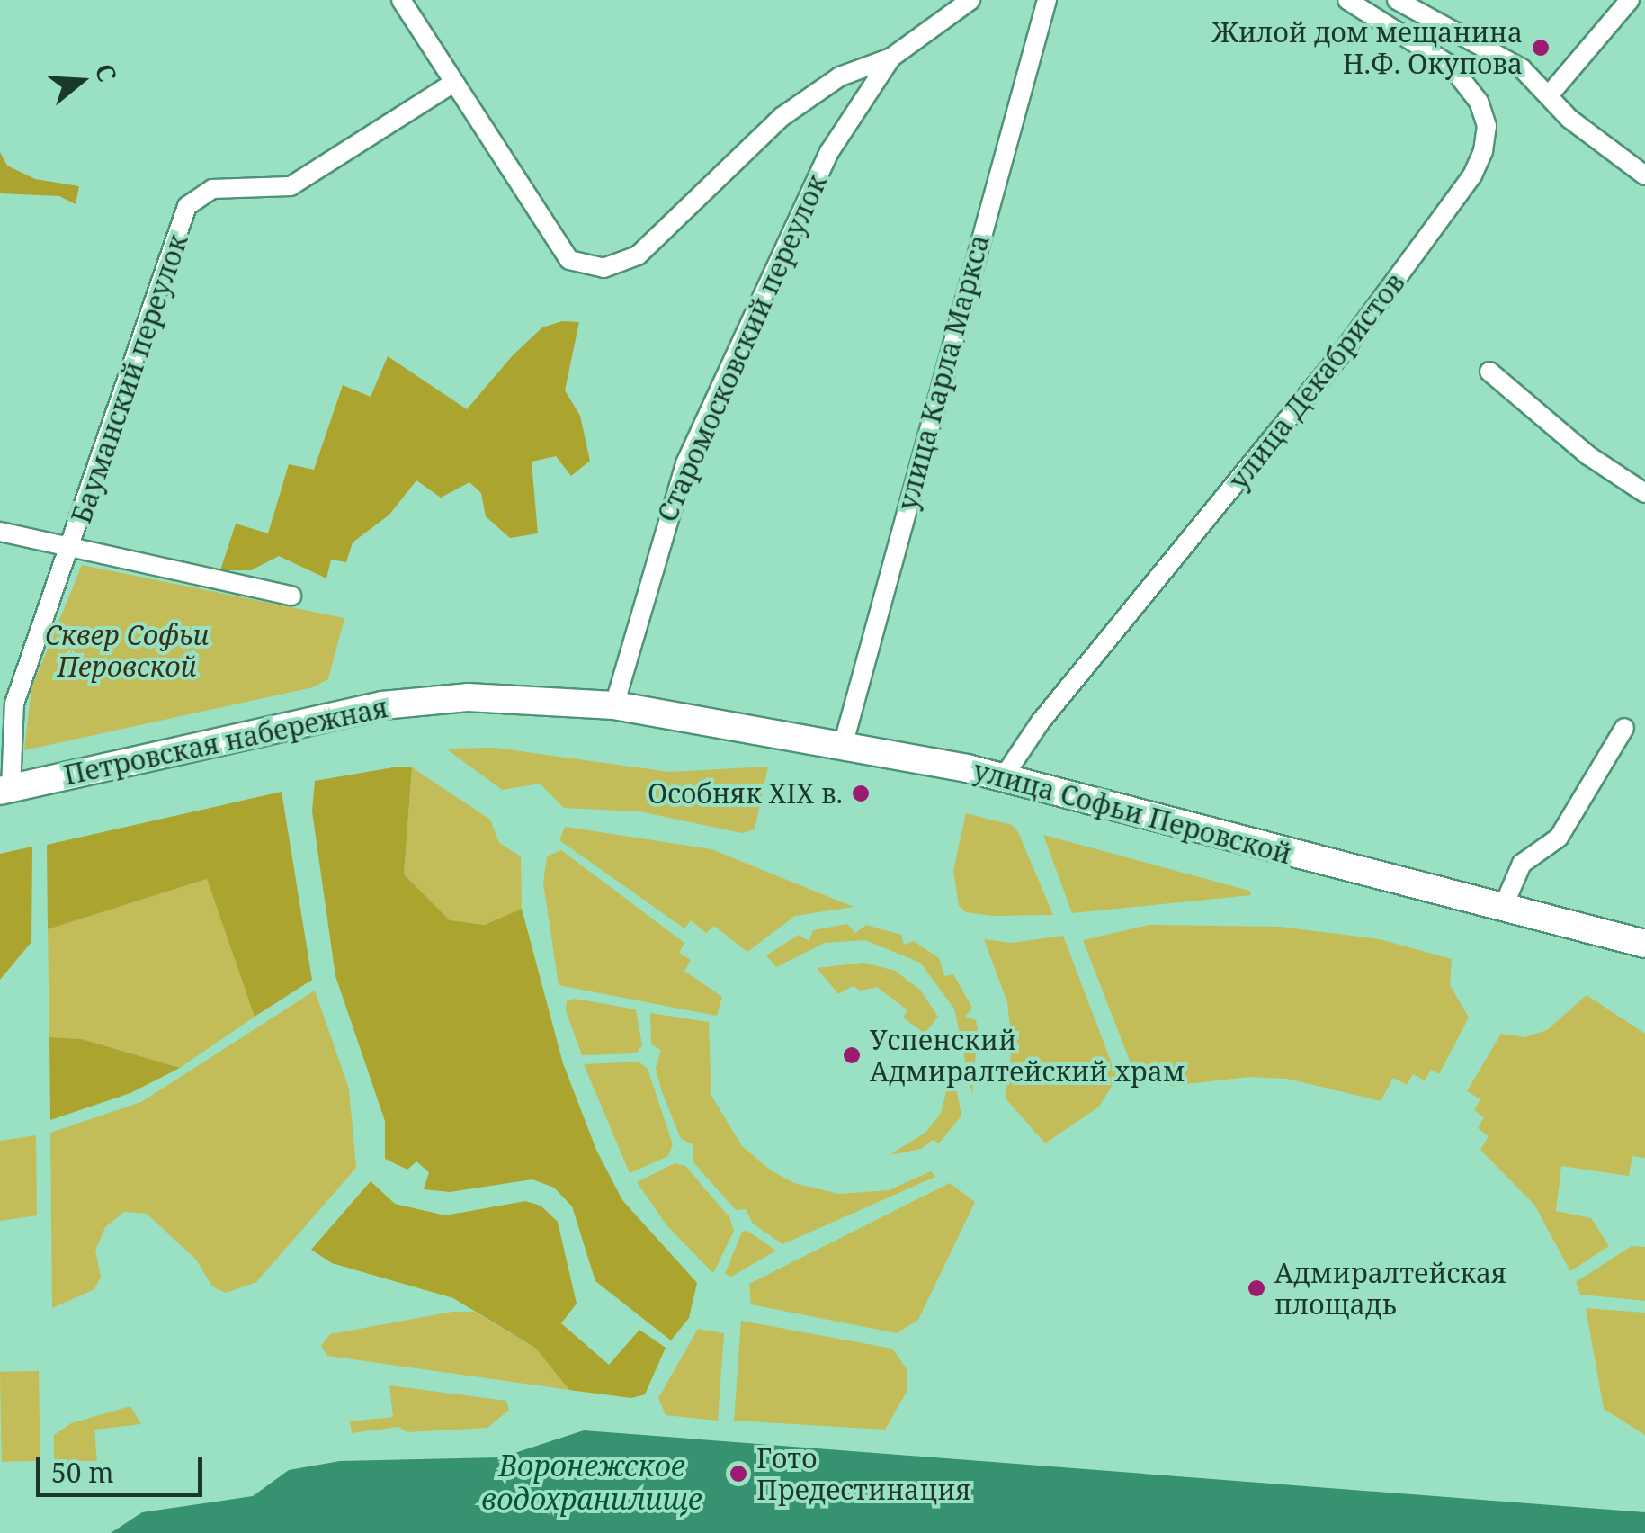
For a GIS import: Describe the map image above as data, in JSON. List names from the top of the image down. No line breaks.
{"streets":{"main road":["Петровская набережная","улица Софьи Перовской"],"street":["Старомосковский переулок","улица Карла Маркса","Бауманский переулок","улица Декабристов"]},"crossings":[["Старомосковский переулок","Петровская набережная"],["Старомосковский переулок","улица Софьи Перовской"],["улица Карла Маркса","улица Софьи Перовской"],["Бауманский переулок","Петровская набережная"],["улица Декабристов","улица Софьи Перовской"],["Петровская набережная","улица Софьи Перовской"]],"water":["Воронежское водохранилище"],"parks":["Сквер Софьи Перовской"],"places":["Жилой дом мещанина Н.Ф. Окупова","Особняк XIX в.","Успенский Адмиралтейский храм","Адмиралтейская площадь","Гото Предестинация"],"scale_bar":"50 m","north":"right"}
